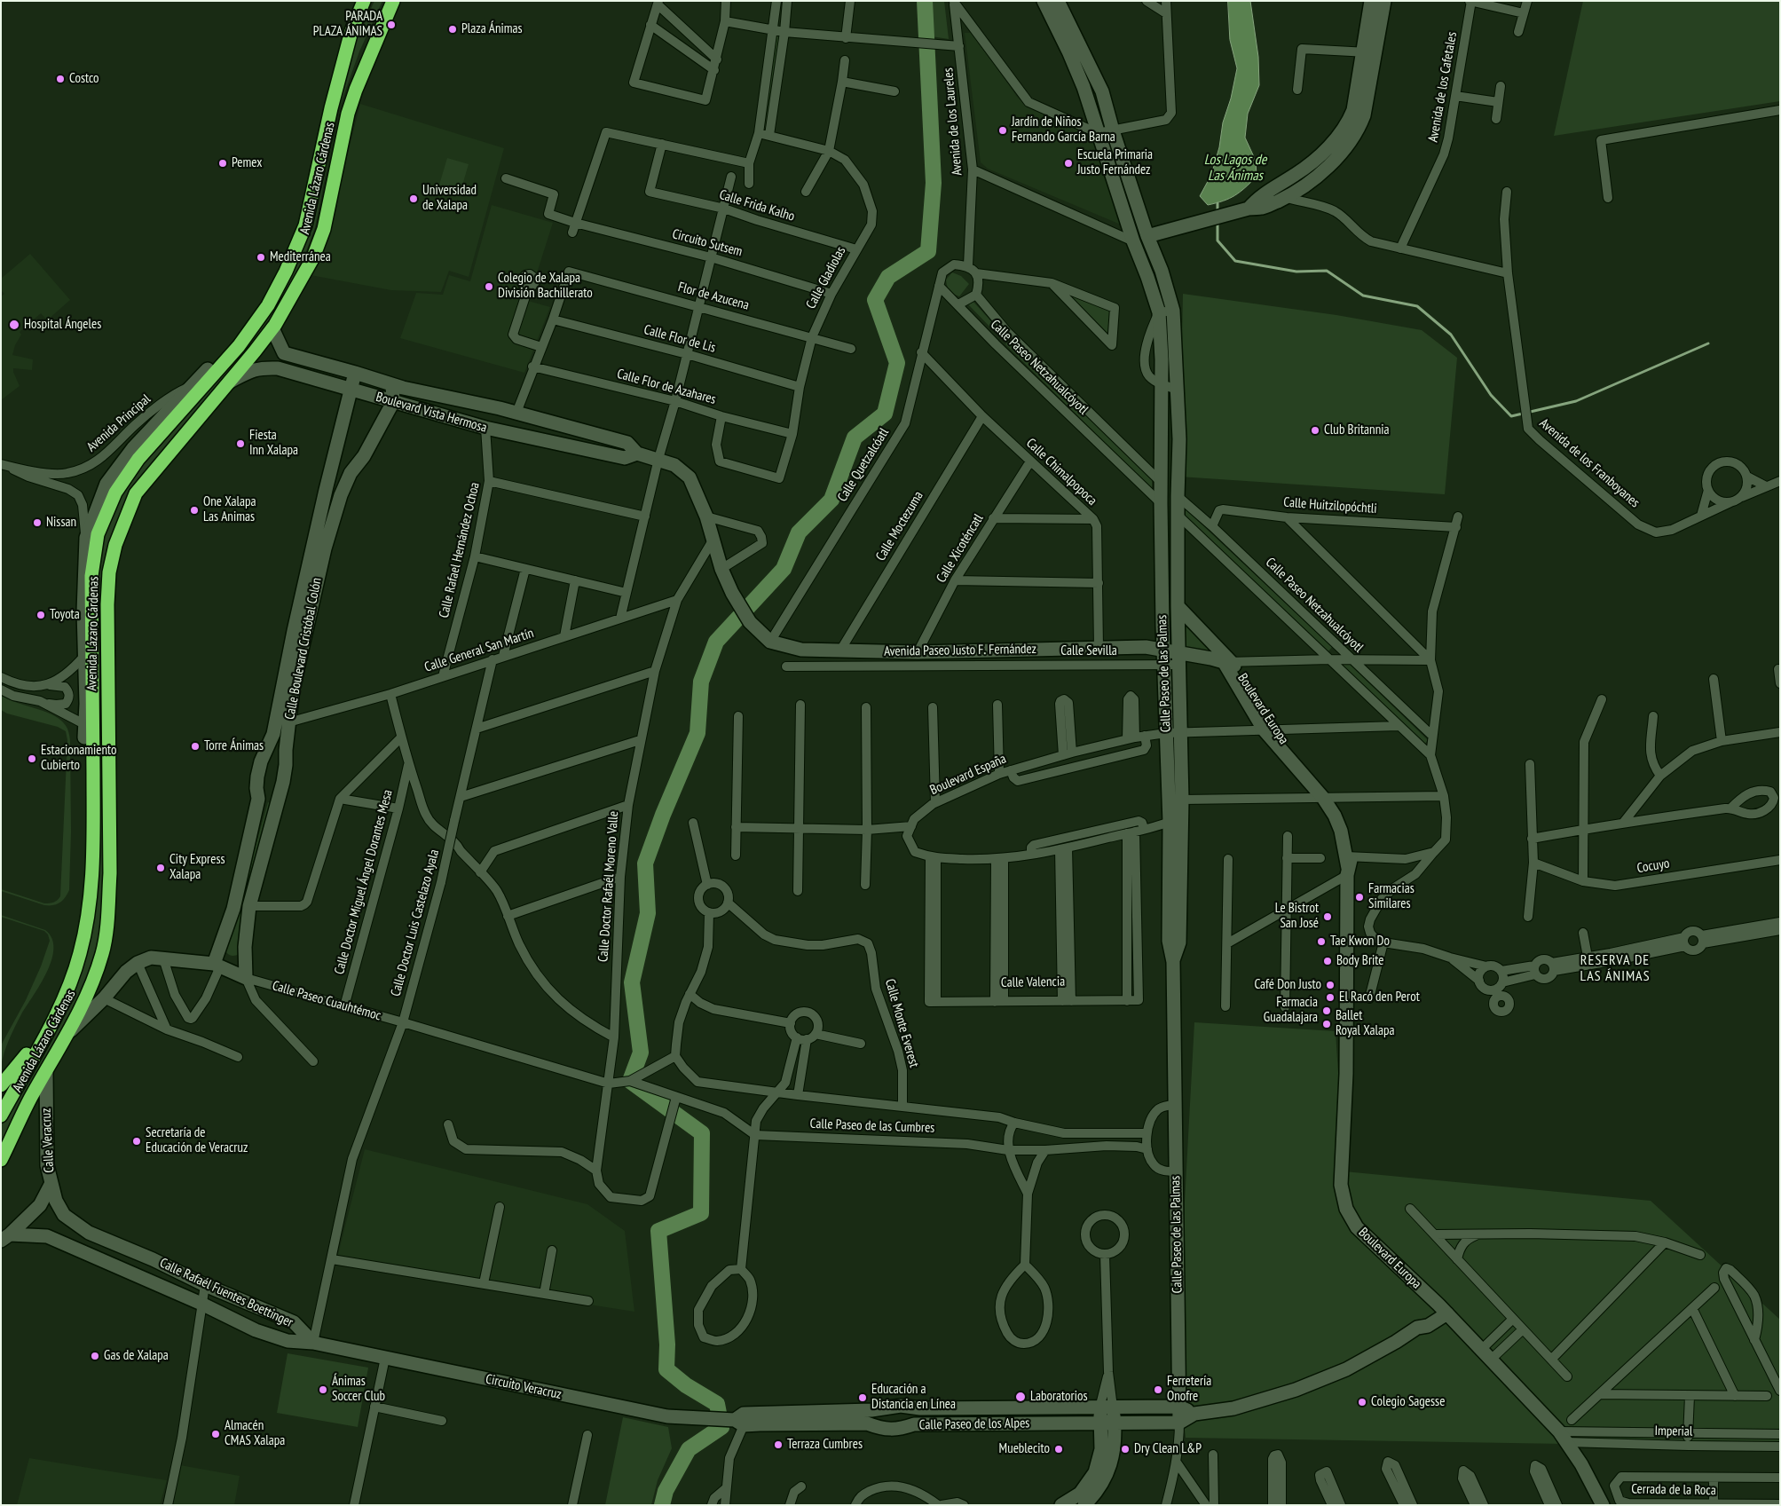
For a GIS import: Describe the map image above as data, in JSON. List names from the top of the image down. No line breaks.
{"streets":{"highway":["Avenida Lázaro Cárdenas"],"street":["Avenida de los Cafetales","Avenida de los Laureles","Calle Frida Kalho","Circuito Sutsem","Calle Gladiolas","Flor de Azucena","Calle Flor de Lis","Calle Paseo Netzahualcóyotl","Calle Flor de Azahares","Boulevard Vista Hermosa","Avenida Principal","Avenida de los Franboyanes","Calle Quetzalcóatl","Calle Chimalpopoca","Calle Huitzilopóchtli","Calle Moctezuma","Calle Xicoténcatl","Calle Rafael Hernández Ochoa","Calle Boulevard Cristóbal Colón","Calle General San Martín","Avenida Paseo Justo F. Fernández","Calle Sevilla","Calle Paseo de las Palmas","Boulevard Europa","Boulevard España","Cocuyo","Calle Doctor Miguel Ángel Dorantes Mesa","Calle Doctor Rafaél Moreno Valle","Calle Doctor Luis Castelazo Ayala","Calle Valencia","Calle Paseo Cuauhtémoc","Calle Monte Everest","Calle Paseo de las Cumbres","Calle Veracruz","Calle Rafaél Fuentes Boettinger","Circuito Veracruz","Calle Paseo de los Alpes","Imperial","Cerrada de la Roca"]},"crossings":[["Avenida de los Laureles","Calle Paseo Netzahualcóyotl"],["Avenida de los Laureles","Calle Quetzalcóatl"],["Avenida Lázaro Cárdenas","Boulevard Vista Hermosa"],["Avenida Lázaro Cárdenas","Avenida Principal"],["Avenida Lázaro Cárdenas","Calle Paseo Cuauhtémoc"],["Avenida Lázaro Cárdenas","Calle Veracruz"],["Calle Frida Kalho","Calle Gladiolas"],["Circuito Sutsem","Calle Gladiolas"],["Calle Gladiolas","Flor de Azucena"],["Calle Gladiolas","Calle Flor de Lis"],["Calle Gladiolas","Calle Flor de Azahares"],["Flor de Azucena","Calle Flor de Lis"],["Calle Paseo Netzahualcóyotl","Calle Quetzalcóatl"],["Calle Paseo Netzahualcóyotl","Calle Huitzilopóchtli"],["Calle Paseo Netzahualcóyotl","Calle Paseo de las Palmas"],["Boulevard Vista Hermosa","Calle Rafael Hernández Ochoa"],["Boulevard Vista Hermosa","Calle Boulevard Cristóbal Colón"],["Boulevard Vista Hermosa","Avenida Paseo Justo F. Fernández"],["Boulevard Vista Hermosa","Calle Doctor Rafaél Moreno Valle"],["Calle Quetzalcóatl","Calle Chimalpopoca"],["Calle Quetzalcóatl","Avenida Paseo Justo F. Fernández"],["Calle Chimalpopoca","Calle Moctezuma"],["Calle Chimalpopoca","Calle Xicoténcatl"],["Calle Chimalpopoca","Avenida Paseo Justo F. Fernández"],["Calle Moctezuma","Avenida Paseo Justo F. Fernández"],["Calle Xicoténcatl","Avenida Paseo Justo F. Fernández"],["Calle Rafael Hernández Ochoa","Calle General San Martín"],["Calle Boulevard Cristóbal Colón","Calle General San Martín"],["Calle Boulevard Cristóbal Colón","Calle Paseo Cuauhtémoc"],["Calle General San Martín","Calle Doctor Miguel Ángel Dorantes Mesa"],["Calle General San Martín","Calle Doctor Rafaél Moreno Valle"],["Calle General San Martín","Calle Doctor Luis Castelazo Ayala"],["Avenida Paseo Justo F. Fernández","Calle Sevilla"],["Avenida Paseo Justo F. Fernández","Calle Paseo de las Palmas"],["Avenida Paseo Justo F. Fernández","Calle Doctor Rafaél Moreno Valle"],["Calle Sevilla","Calle Paseo de las Palmas"],["Calle Paseo de las Palmas","Boulevard Europa"],["Calle Paseo de las Palmas","Boulevard España"],["Calle Paseo de las Palmas","Calle Paseo de los Alpes"],["Boulevard Europa","Boulevard España"],["Boulevard Europa","Imperial"],["Calle Doctor Miguel Ángel Dorantes Mesa","Calle Doctor Rafaél Moreno Valle"],["Calle Doctor Miguel Ángel Dorantes Mesa","Calle Paseo Cuauhtémoc"],["Calle Doctor Rafaél Moreno Valle","Calle Paseo Cuauhtémoc"],["Calle Doctor Luis Castelazo Ayala","Calle Paseo Cuauhtémoc"],["Calle Doctor Luis Castelazo Ayala","Calle Rafaél Fuentes Boettinger"],["Calle Doctor Luis Castelazo Ayala","Circuito Veracruz"],["Calle Monte Everest","Calle Paseo de las Cumbres"],["Calle Veracruz","Calle Rafaél Fuentes Boettinger"],["Calle Rafaél Fuentes Boettinger","Circuito Veracruz"],["Circuito Veracruz","Calle Paseo de los Alpes"]],"districts":["RESERVA DE LAS ÁNIMAS"],"water":["Los Lagos de Las Ánimas"],"places":["PARADA PLAZA ÁNIMAS","Plaza Ánimas","Costco","Jardín de Niños Fernando García Barna","Pemex","Escuela Primaria Justo Fernández","Universidad de Xalapa","Mediterránea","Colegio de Xalapa División Bachillerato","Hospital Ángeles","Club Britannia","Fiesta Inn Xalapa","One Xalapa Las Animas","Nissan","Toyota","Torre Ánimas","Estacionamiento Cubierto","City Express Xalapa","Farmacias Similares","Le Bistrot San José","Tae Kwon Do","Body Brite","Café Don Justo","El Racó den Perot","Farmacia Guadalajara","Ballet Royal Xalapa","Secretaría de Educación de Veracruz","Gas de Xalapa","Ánimas Soccer Club","Ferretería Onofre","Laboratorios","Educación a Distancia en Línea","Colegio Sagesse","Almacén CMAS Xalapa","Terraza Cumbres","Mueblecito","Dry Clean L&P"]}
